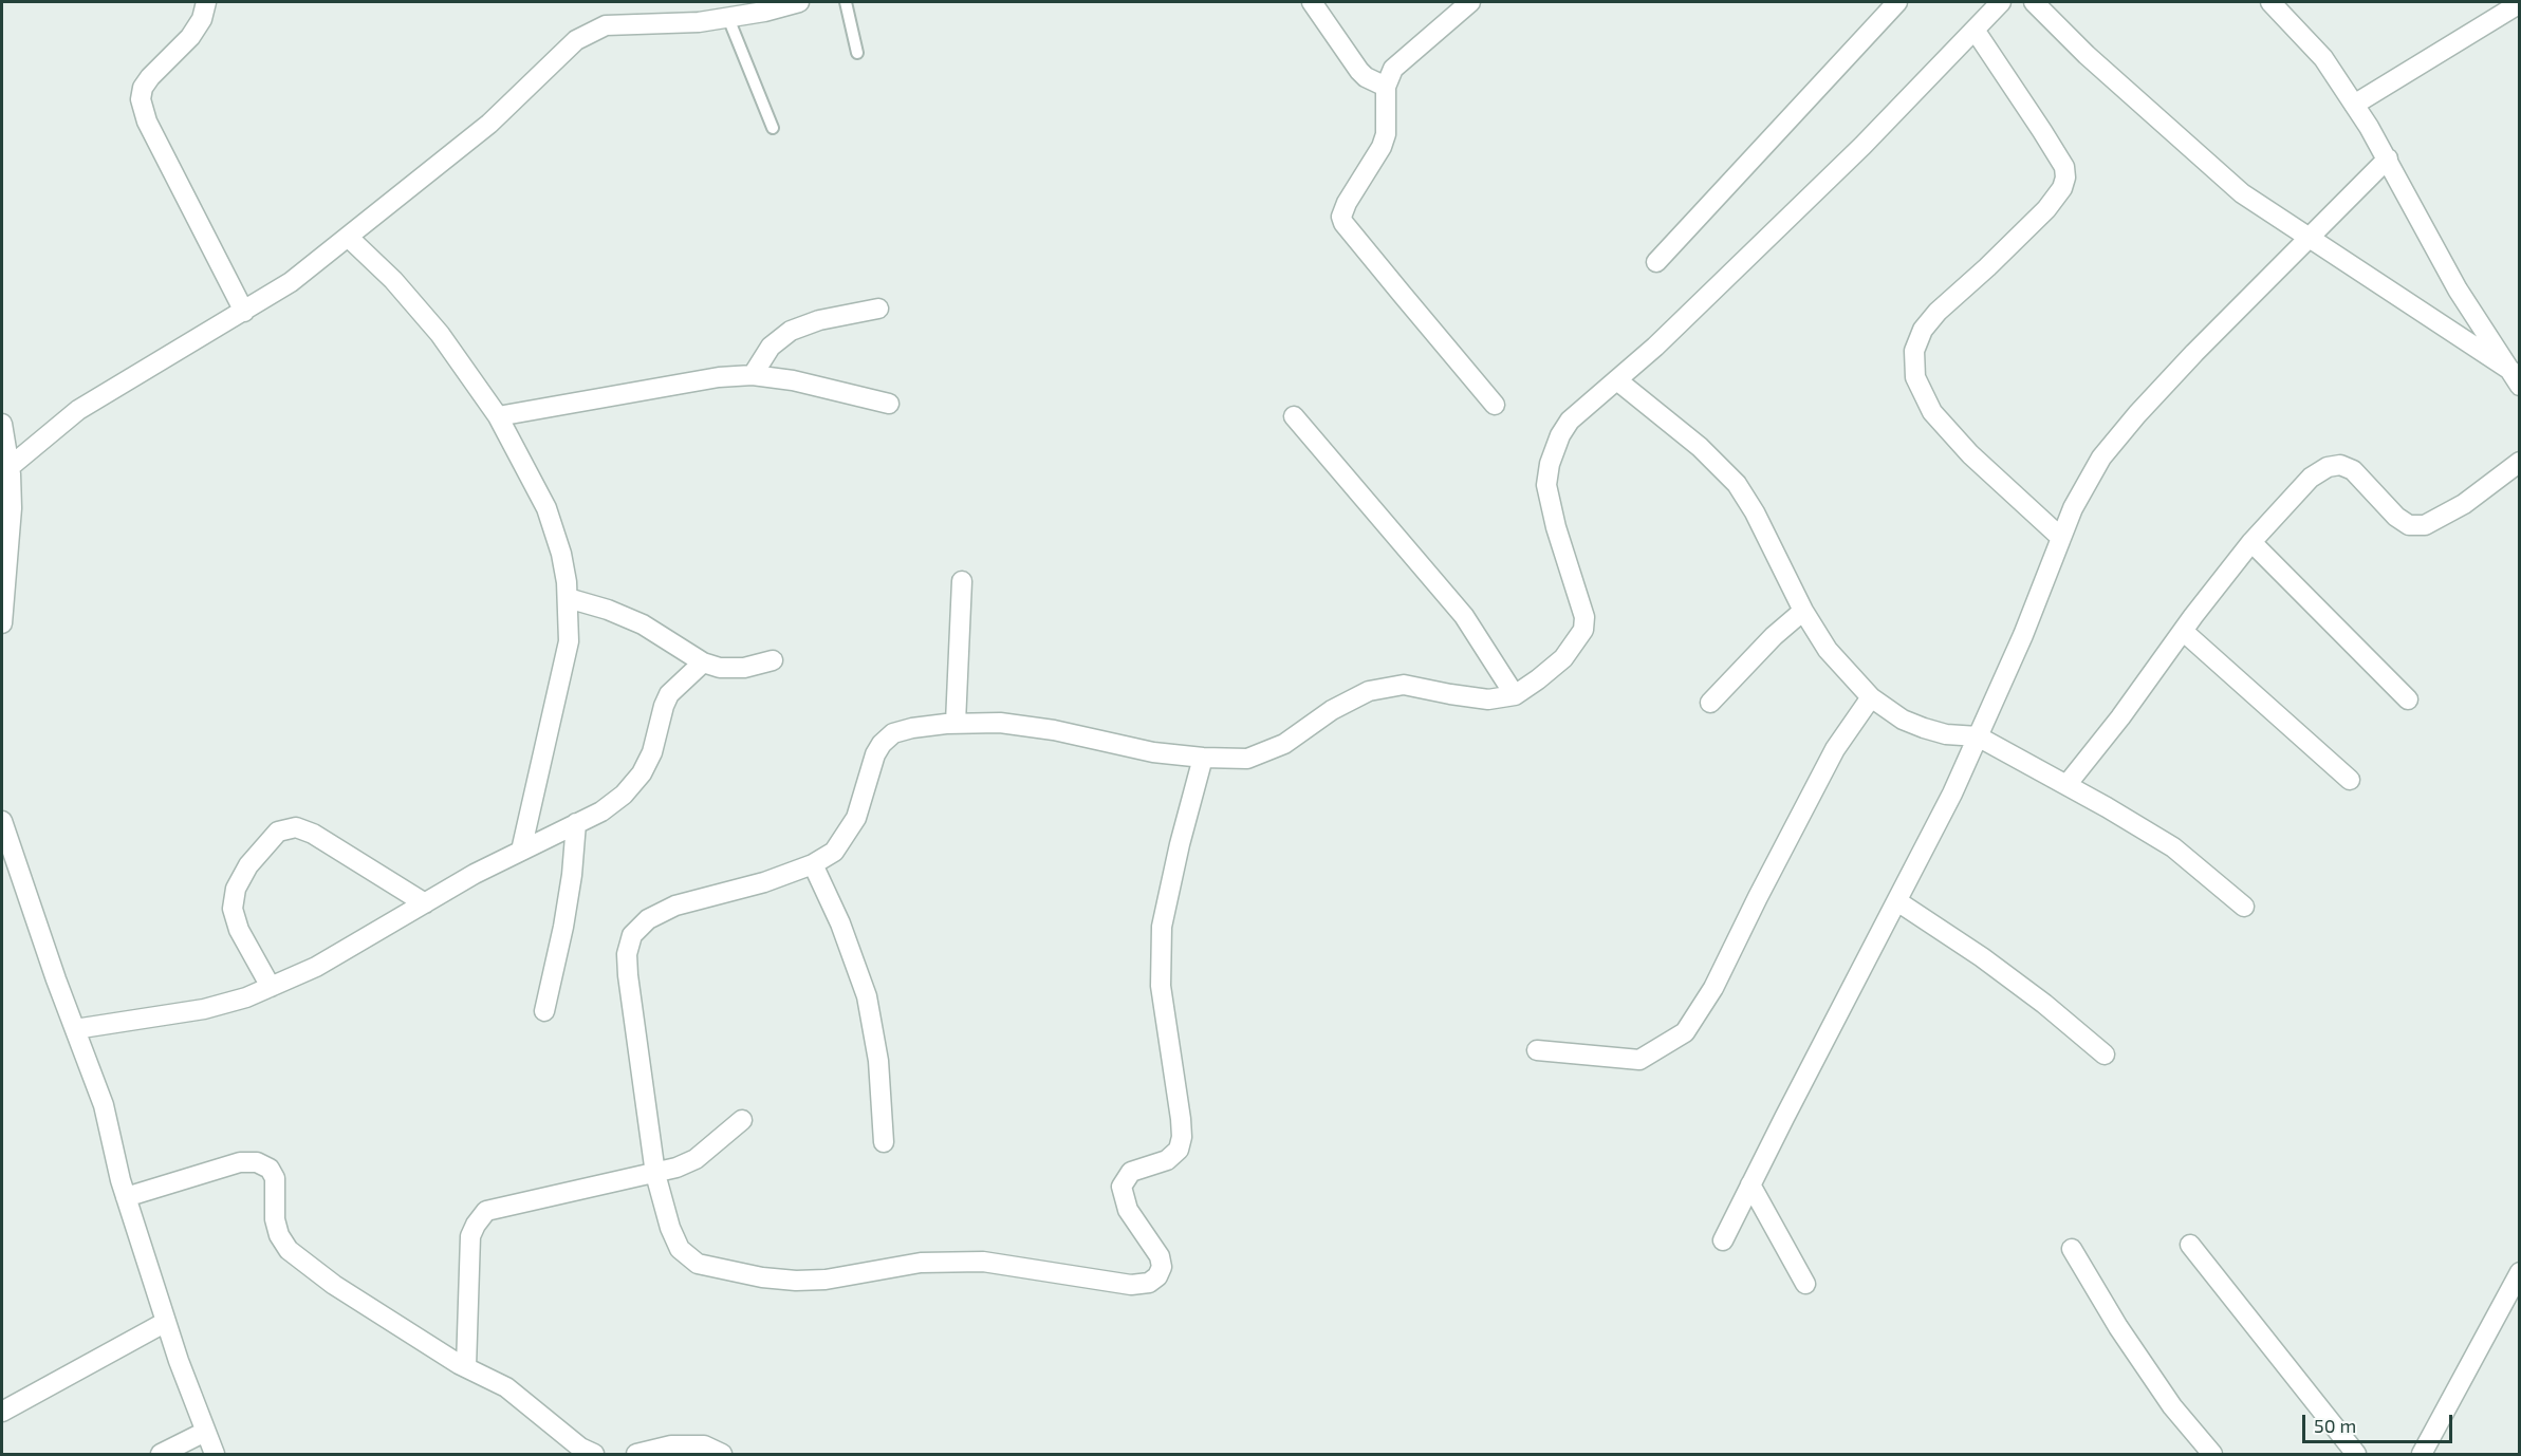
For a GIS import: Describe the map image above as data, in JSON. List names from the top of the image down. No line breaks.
{"scale_bar":"50 m"}
